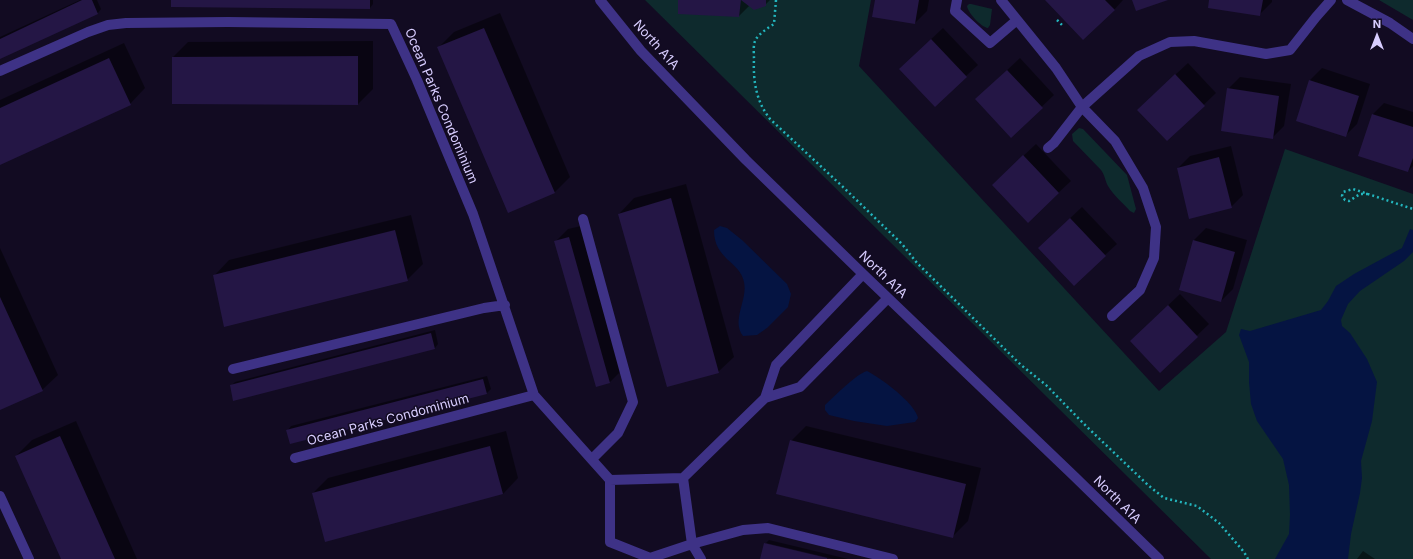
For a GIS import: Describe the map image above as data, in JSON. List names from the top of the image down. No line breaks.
{"streets":{"street":["North A1A","Ocean Parks Condominium"]},"north":"top"}
